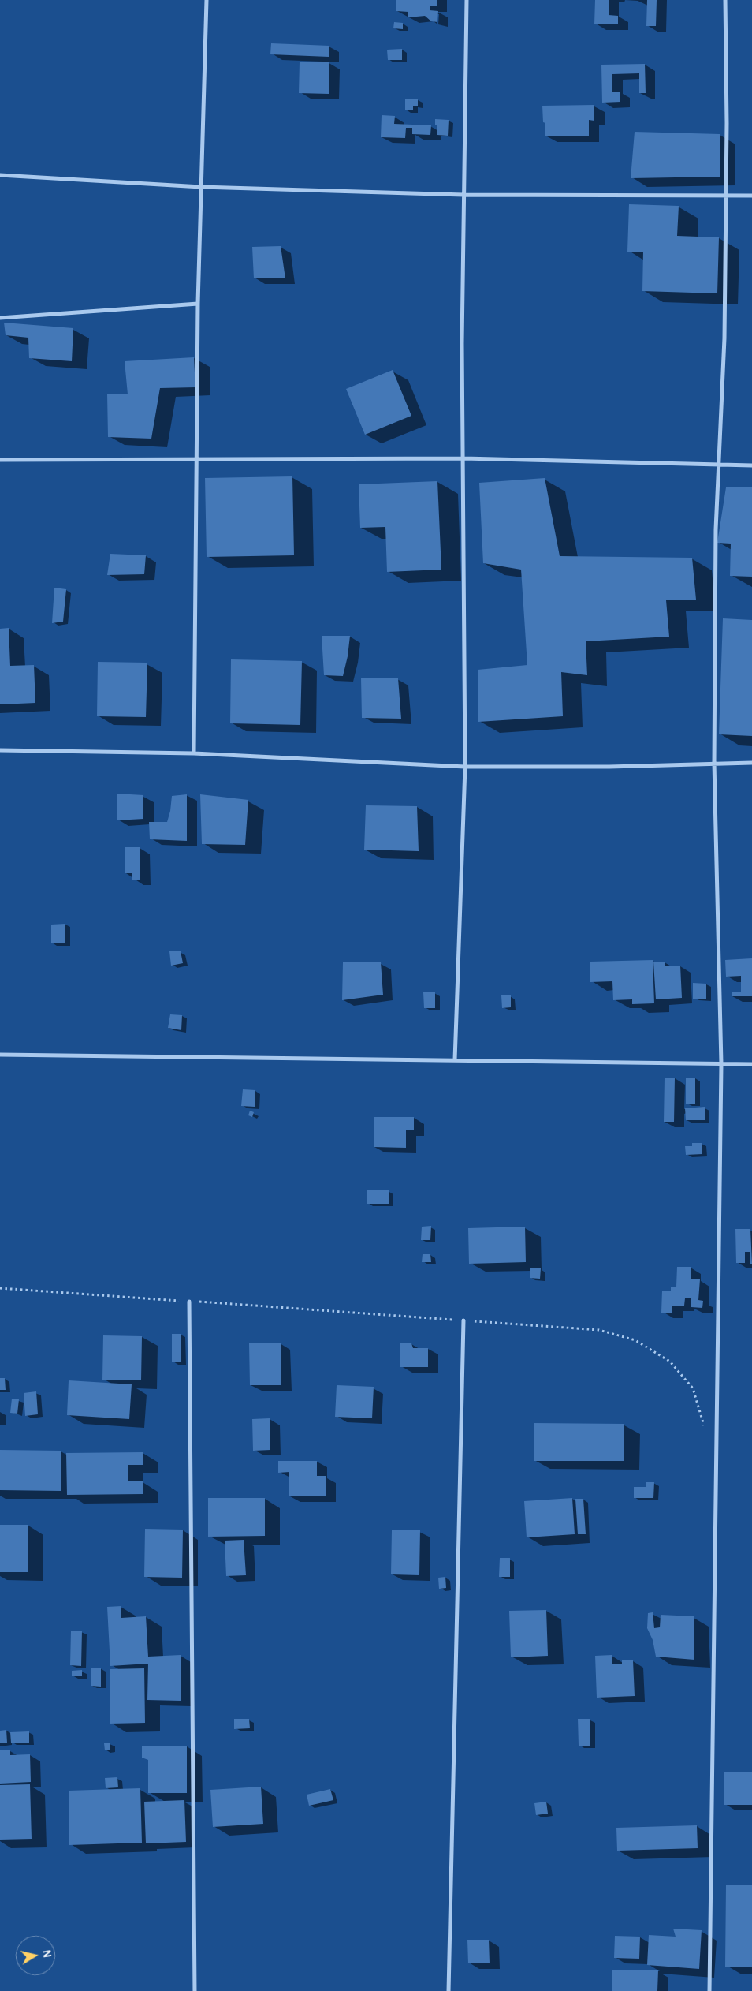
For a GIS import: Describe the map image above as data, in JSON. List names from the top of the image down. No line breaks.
{"north":"right"}
